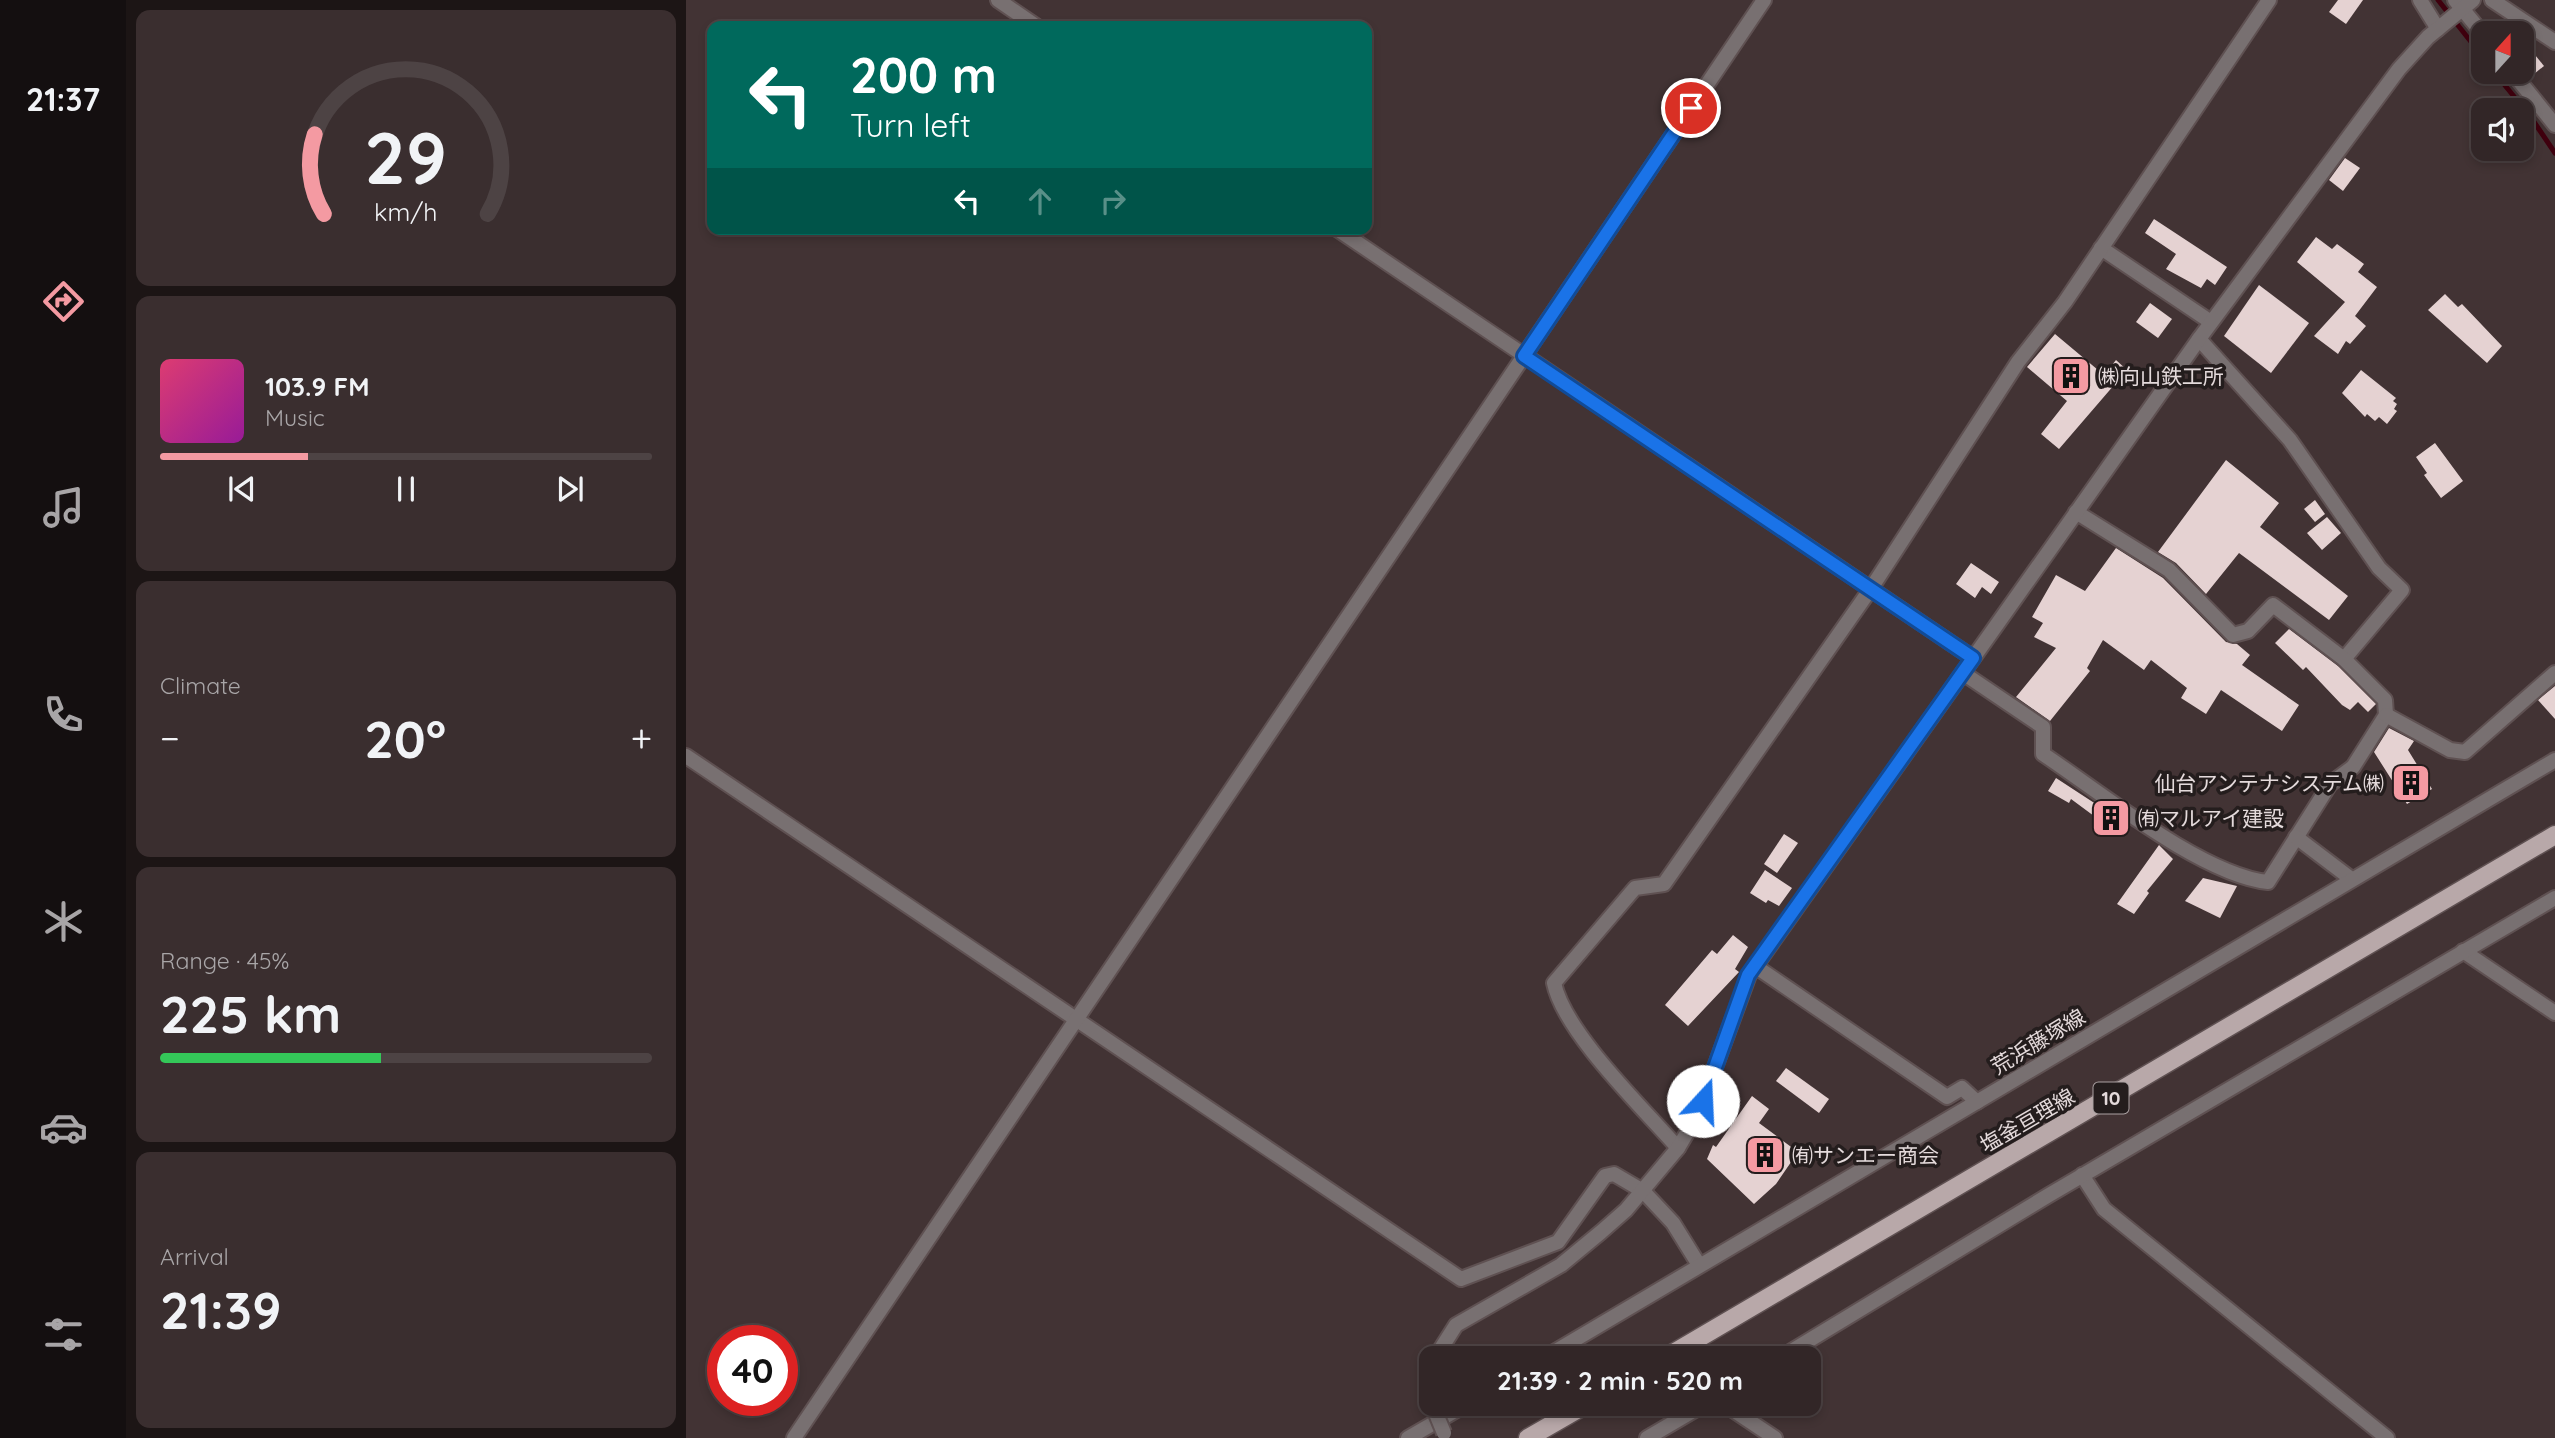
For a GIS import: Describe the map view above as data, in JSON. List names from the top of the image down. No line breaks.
{"streets":{"main road":["10","塩釜亘理線"],"street":["荒浜藤塚線"]},"places":{"building":["㈱向山鉄工所","仙台アンテナシステム㈱","㈲マルアイ建設","㈲サンエー商会"]},"north":"top","page":{"tabs":"21:37","turn":["200 m","Turn left"],"song":["103.9 FM","Music"],"tile":["Climate",["Range · 45%","225 km"],["Arrival","21:39"]],"heat":["−","20°","+"],"limit":"40","trip":"21:39 · 2 min · 520 m","gauge":["29","km/h"]}}
